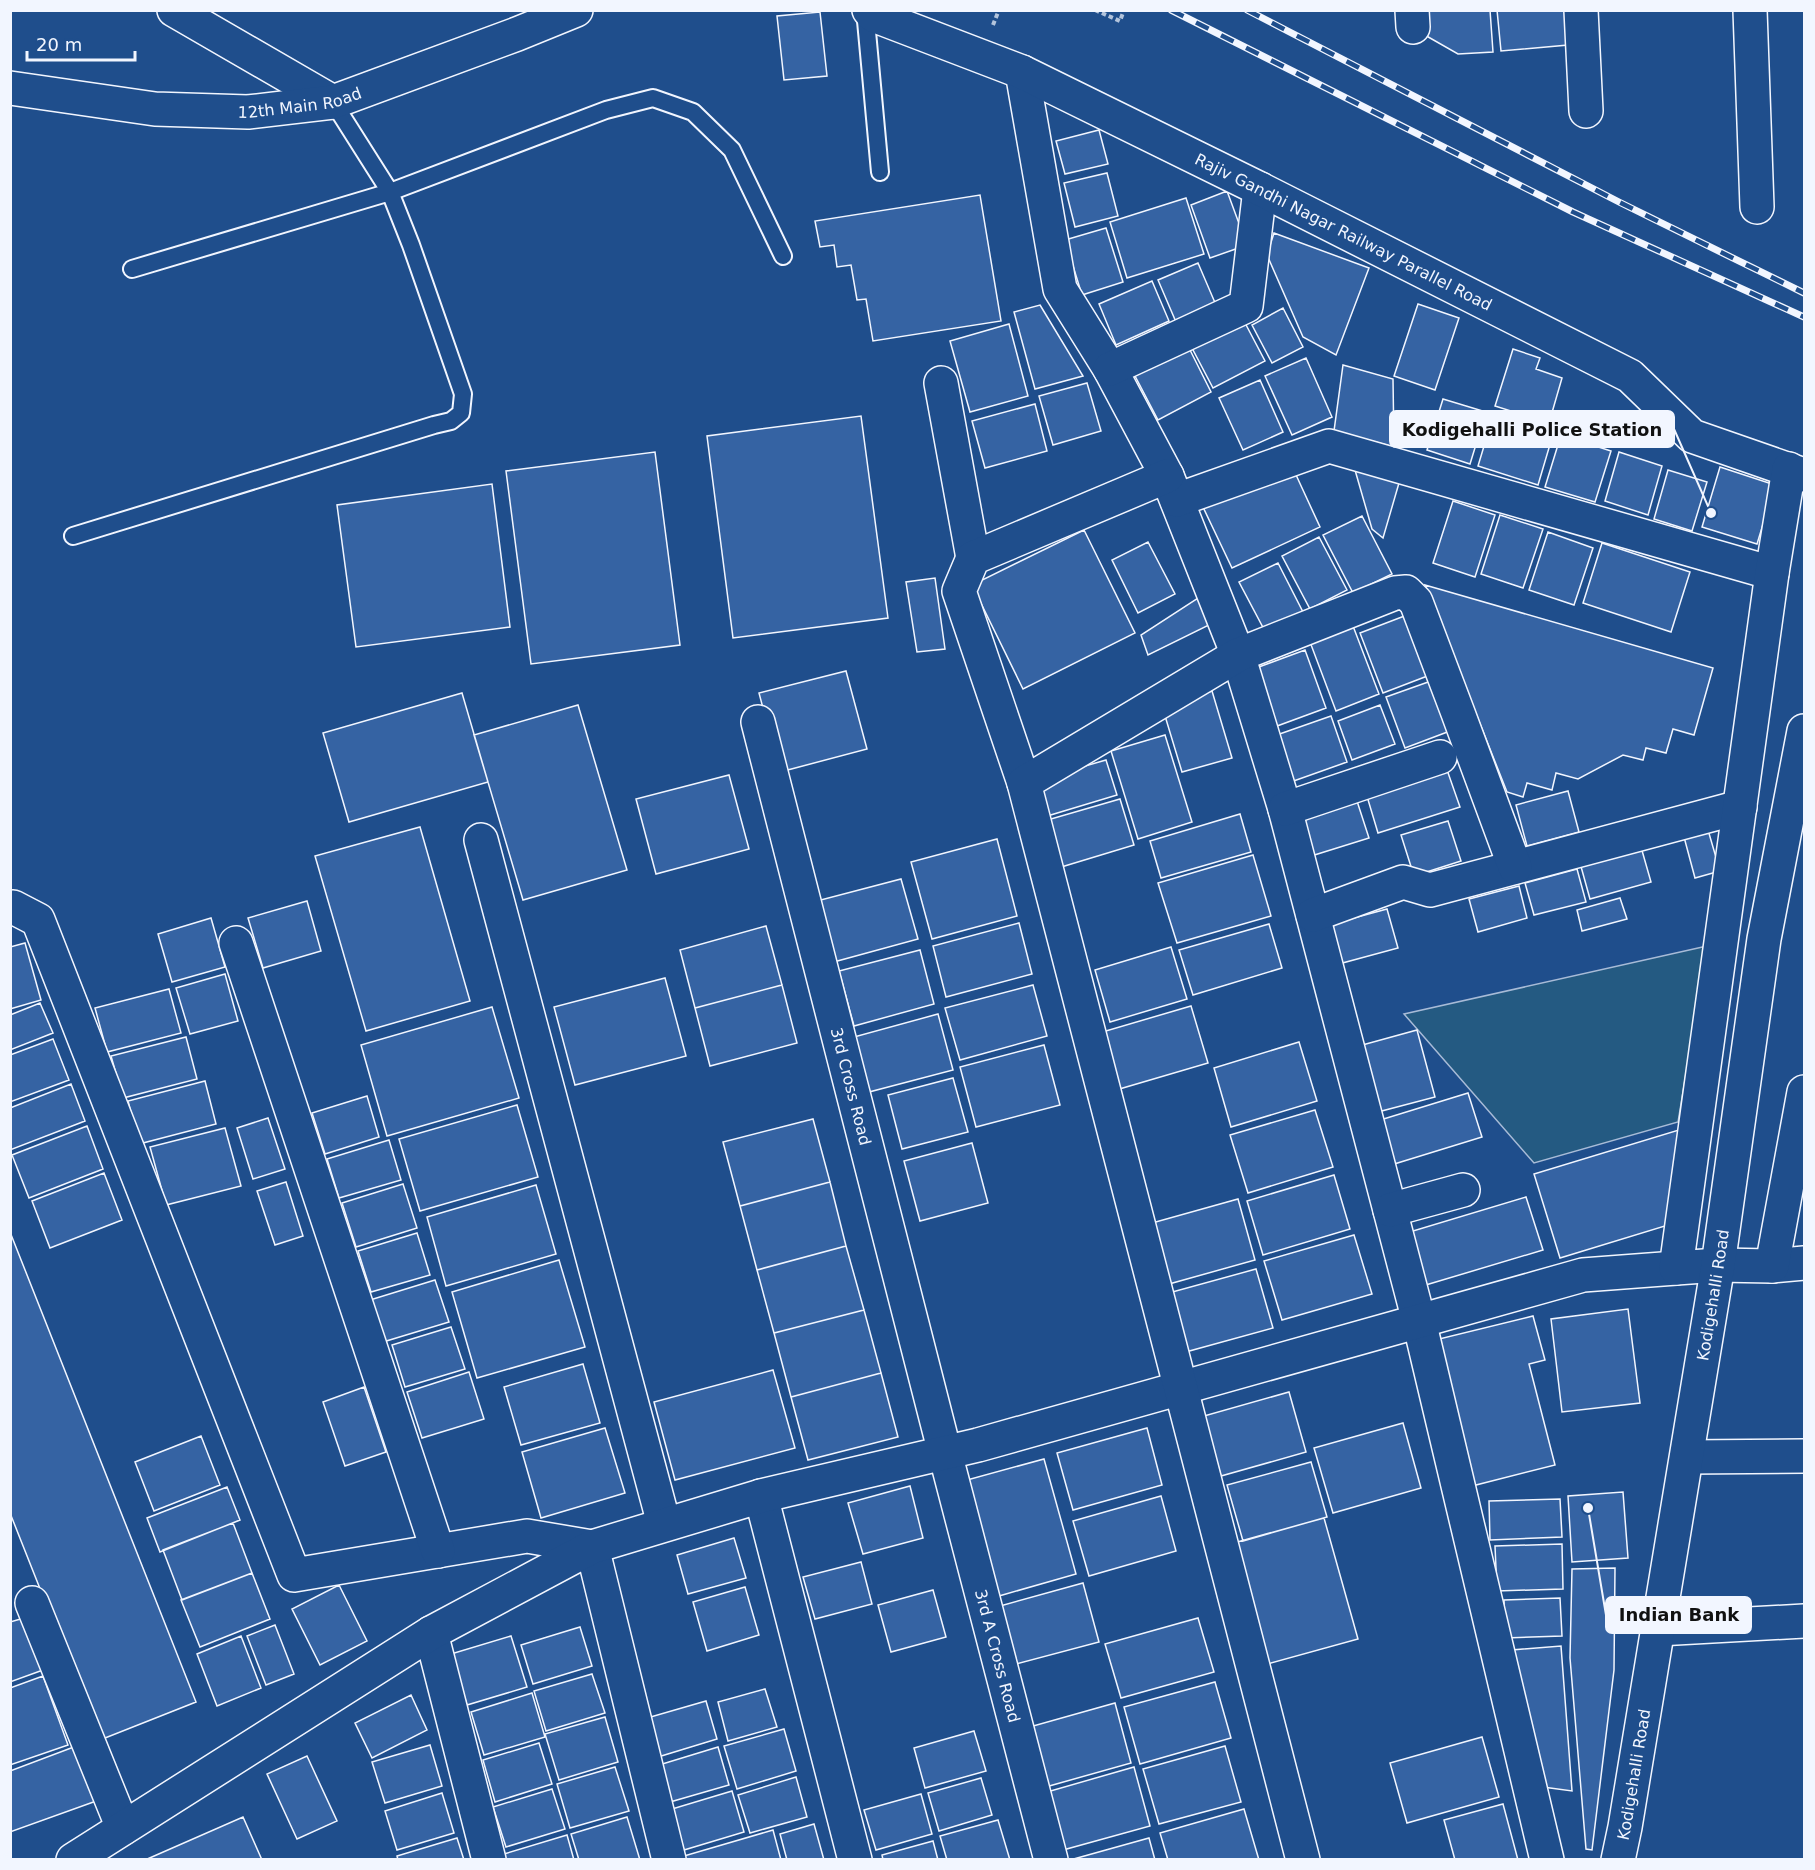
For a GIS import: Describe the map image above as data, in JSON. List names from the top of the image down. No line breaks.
{"streets":{"street":["12th Main Road","Rajiv Gandhi Nagar Railway Parallel Road","3rd Cross Road","Kodigehalli Road","3rd A Cross Road"]},"crossings":[["3rd Cross Road","3rd A Cross Road"]],"places":["Kodigehalli Police Station","Indian Bank"],"scale_bar":"20 m"}
